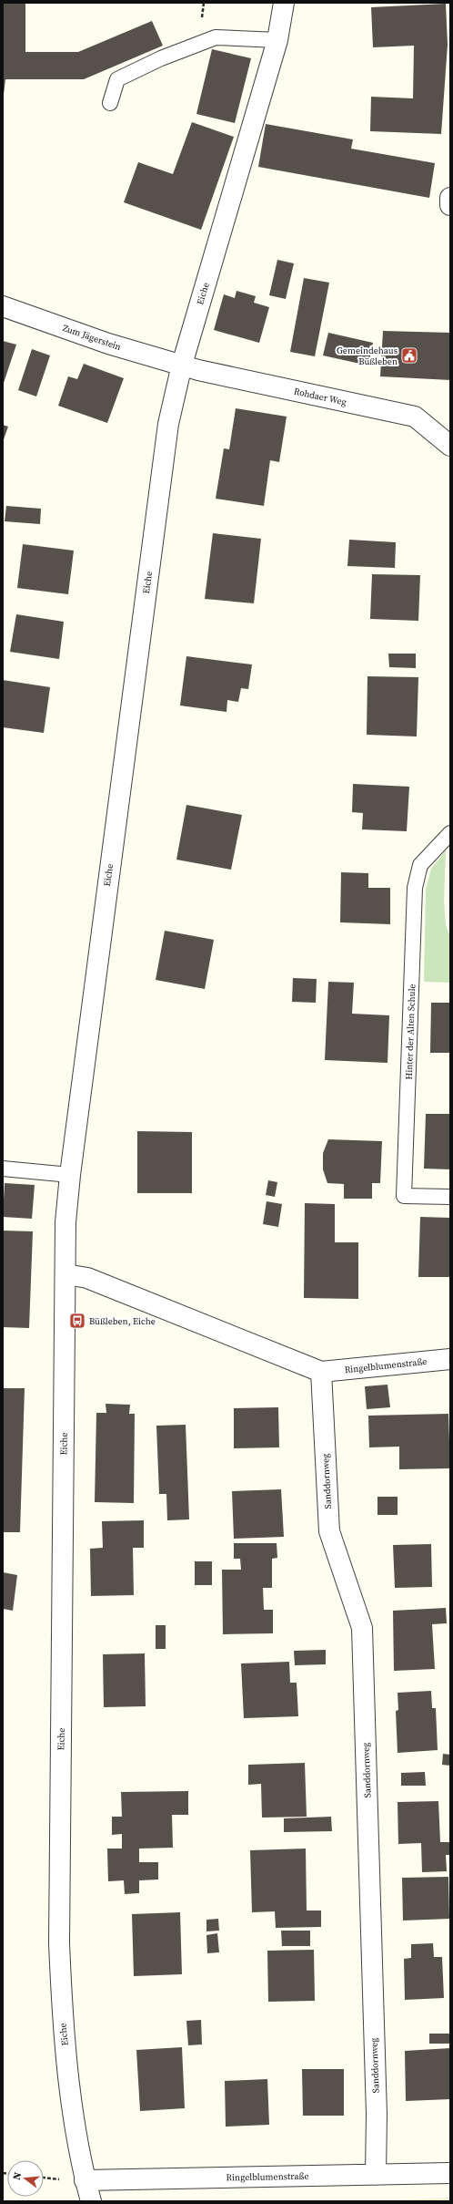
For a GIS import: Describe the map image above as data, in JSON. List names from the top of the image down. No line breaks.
{"streets":{"street":["Eiche","Zum Jägerstein","Rohdaer Weg","Ringelblumenstraße","Sanddornweg"],"lane":["Hinter der Alten Schule"]},"crossings":[["Eiche","Zum Jägerstein"],["Eiche","Rohdaer Weg"],["Eiche","Ringelblumenstraße"],["Zum Jägerstein","Rohdaer Weg"],["Ringelblumenstraße","Sanddornweg"]],"places":{"public building":["Gemeindehaus Büßleben"],"bus stop":["Büßleben, Eiche"]},"north":"left"}
